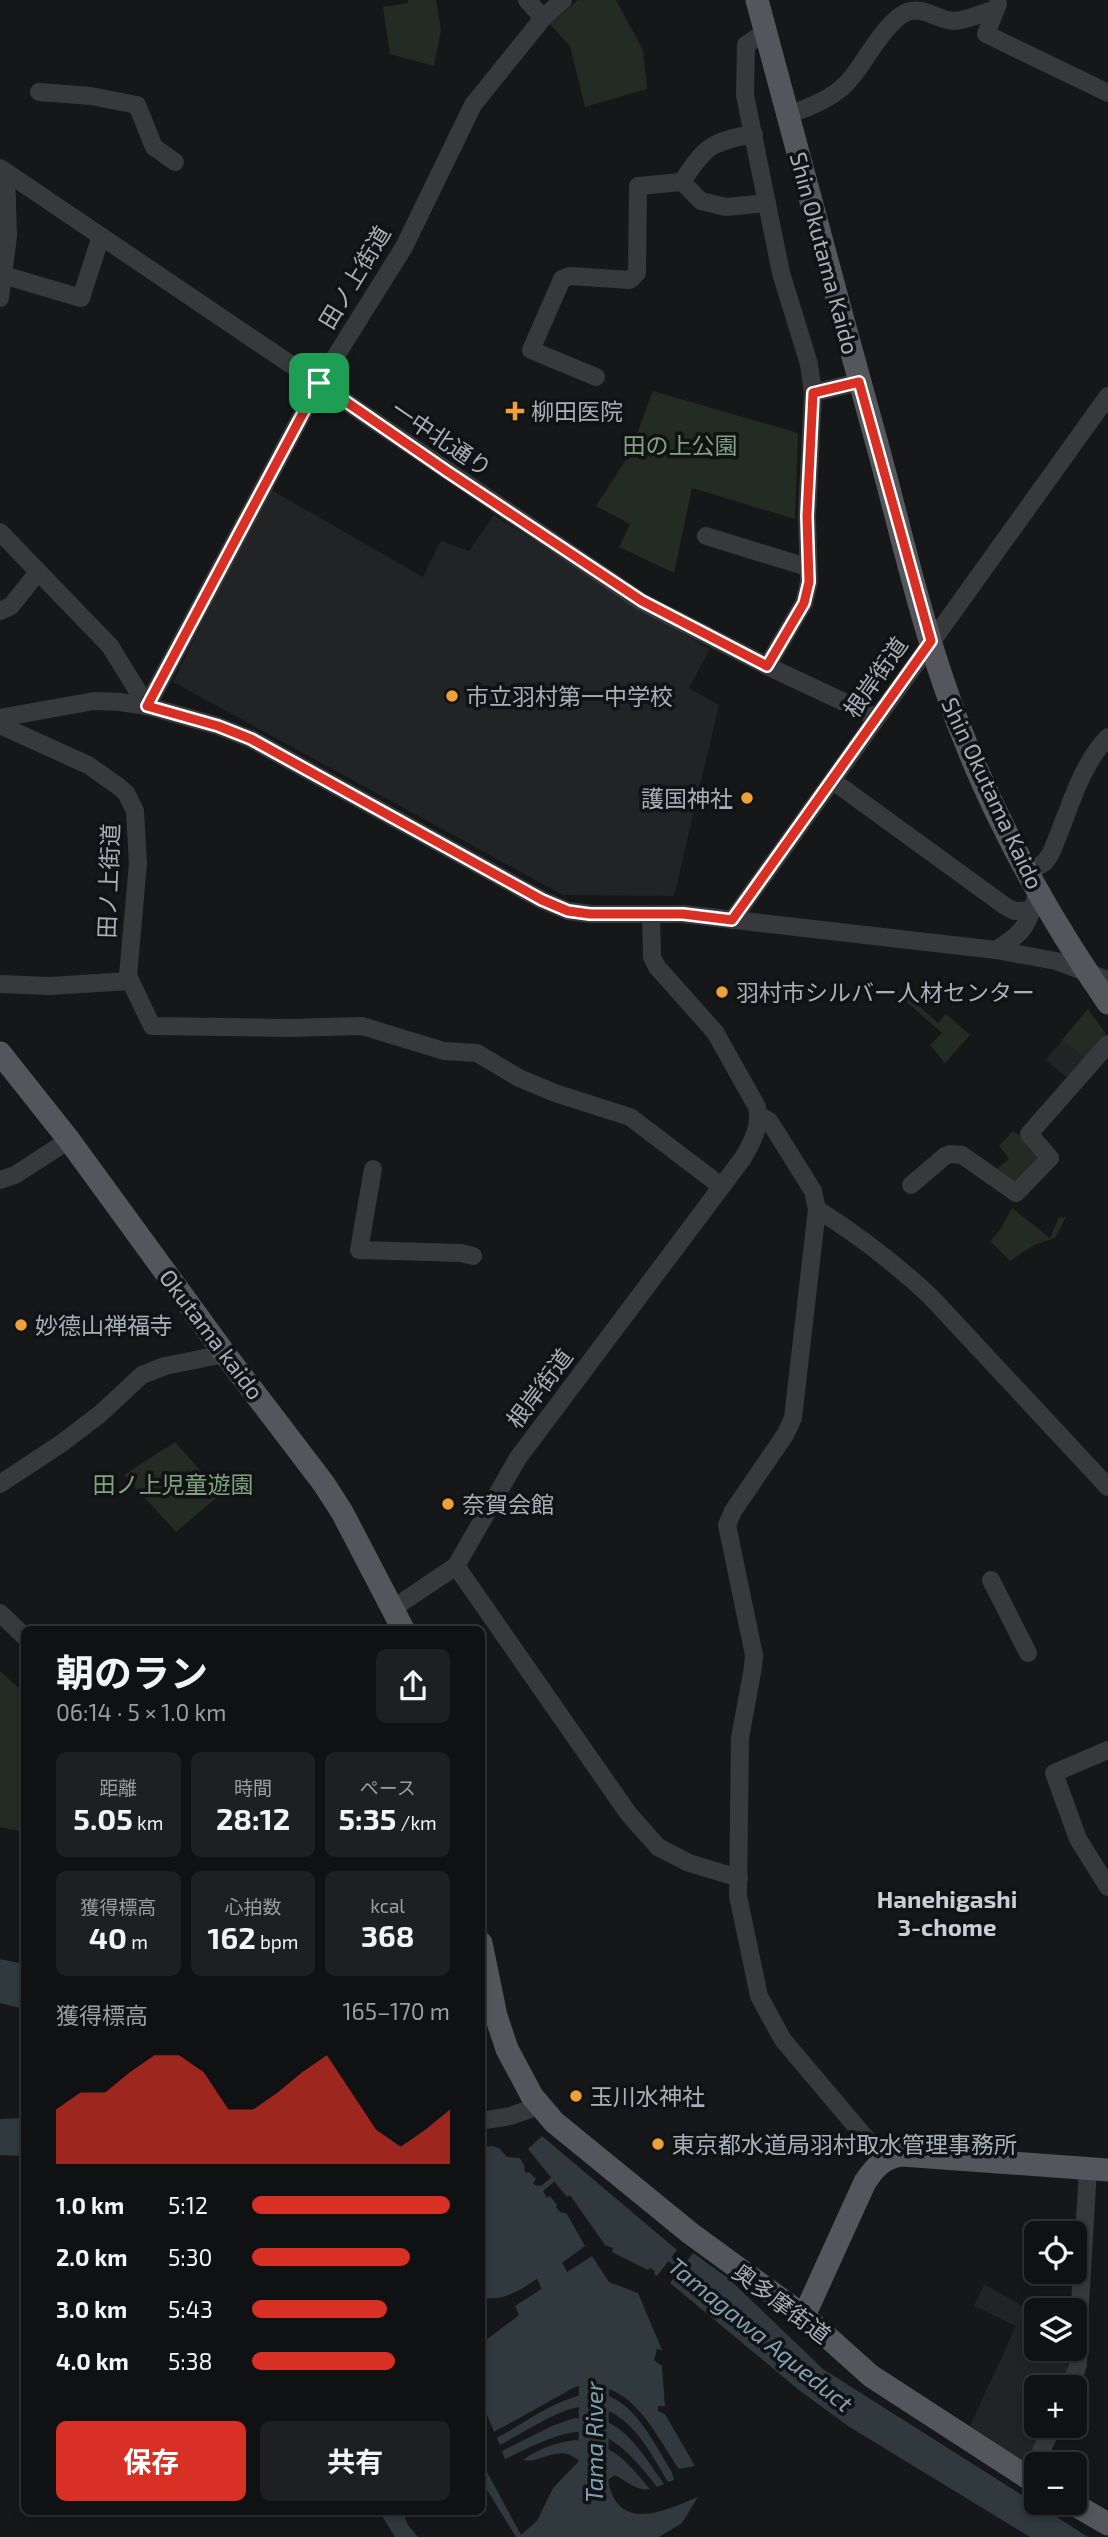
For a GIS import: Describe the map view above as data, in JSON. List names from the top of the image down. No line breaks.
{"streets":{"main road":["Shin Okutama Kaido","Okutama kaido","奥多摩街道"],"street":["田ノ上街道","一中北通り","根岸街道"]},"crossings":[["Shin Okutama Kaido","根岸街道"],["田ノ上街道","一中北通り"],["一中北通り","根岸街道"],["根岸街道","Okutama kaido"]],"districts":["Hanehigashi 3-chome"],"water":["Tamagawa Aqueduct","Tama River"],"parks":["田の上公園","田ノ上児童遊園"],"places":{"health":["柳田医院"],"other":["市立羽村第一中学校","護国神社","羽村市シルバー人材センター","妙德山禅福寺","奈賀会館","玉川水神社","東京都水道局羽村取水管理事務所"]},"page":{"heading":["朝のラン","06:14 · 5 × 1.0 km"],"stats":[["距離","5.05 km"],["時間","28:12"],["ペース","5:35 /km"],["獲得標高","40 m"],["心拍数","162 bpm"],["kcal","368"]],"chart":["獲得標高","165–170 m"],"list":[{"name":"1.0 km","note":"5:12"},{"name":"2.0 km","note":"5:30"},{"name":"3.0 km","note":"5:43"},{"name":"4.0 km","note":"5:38"}],"map_buttons":["+","−"],"buttons":["保存","共有"]}}
